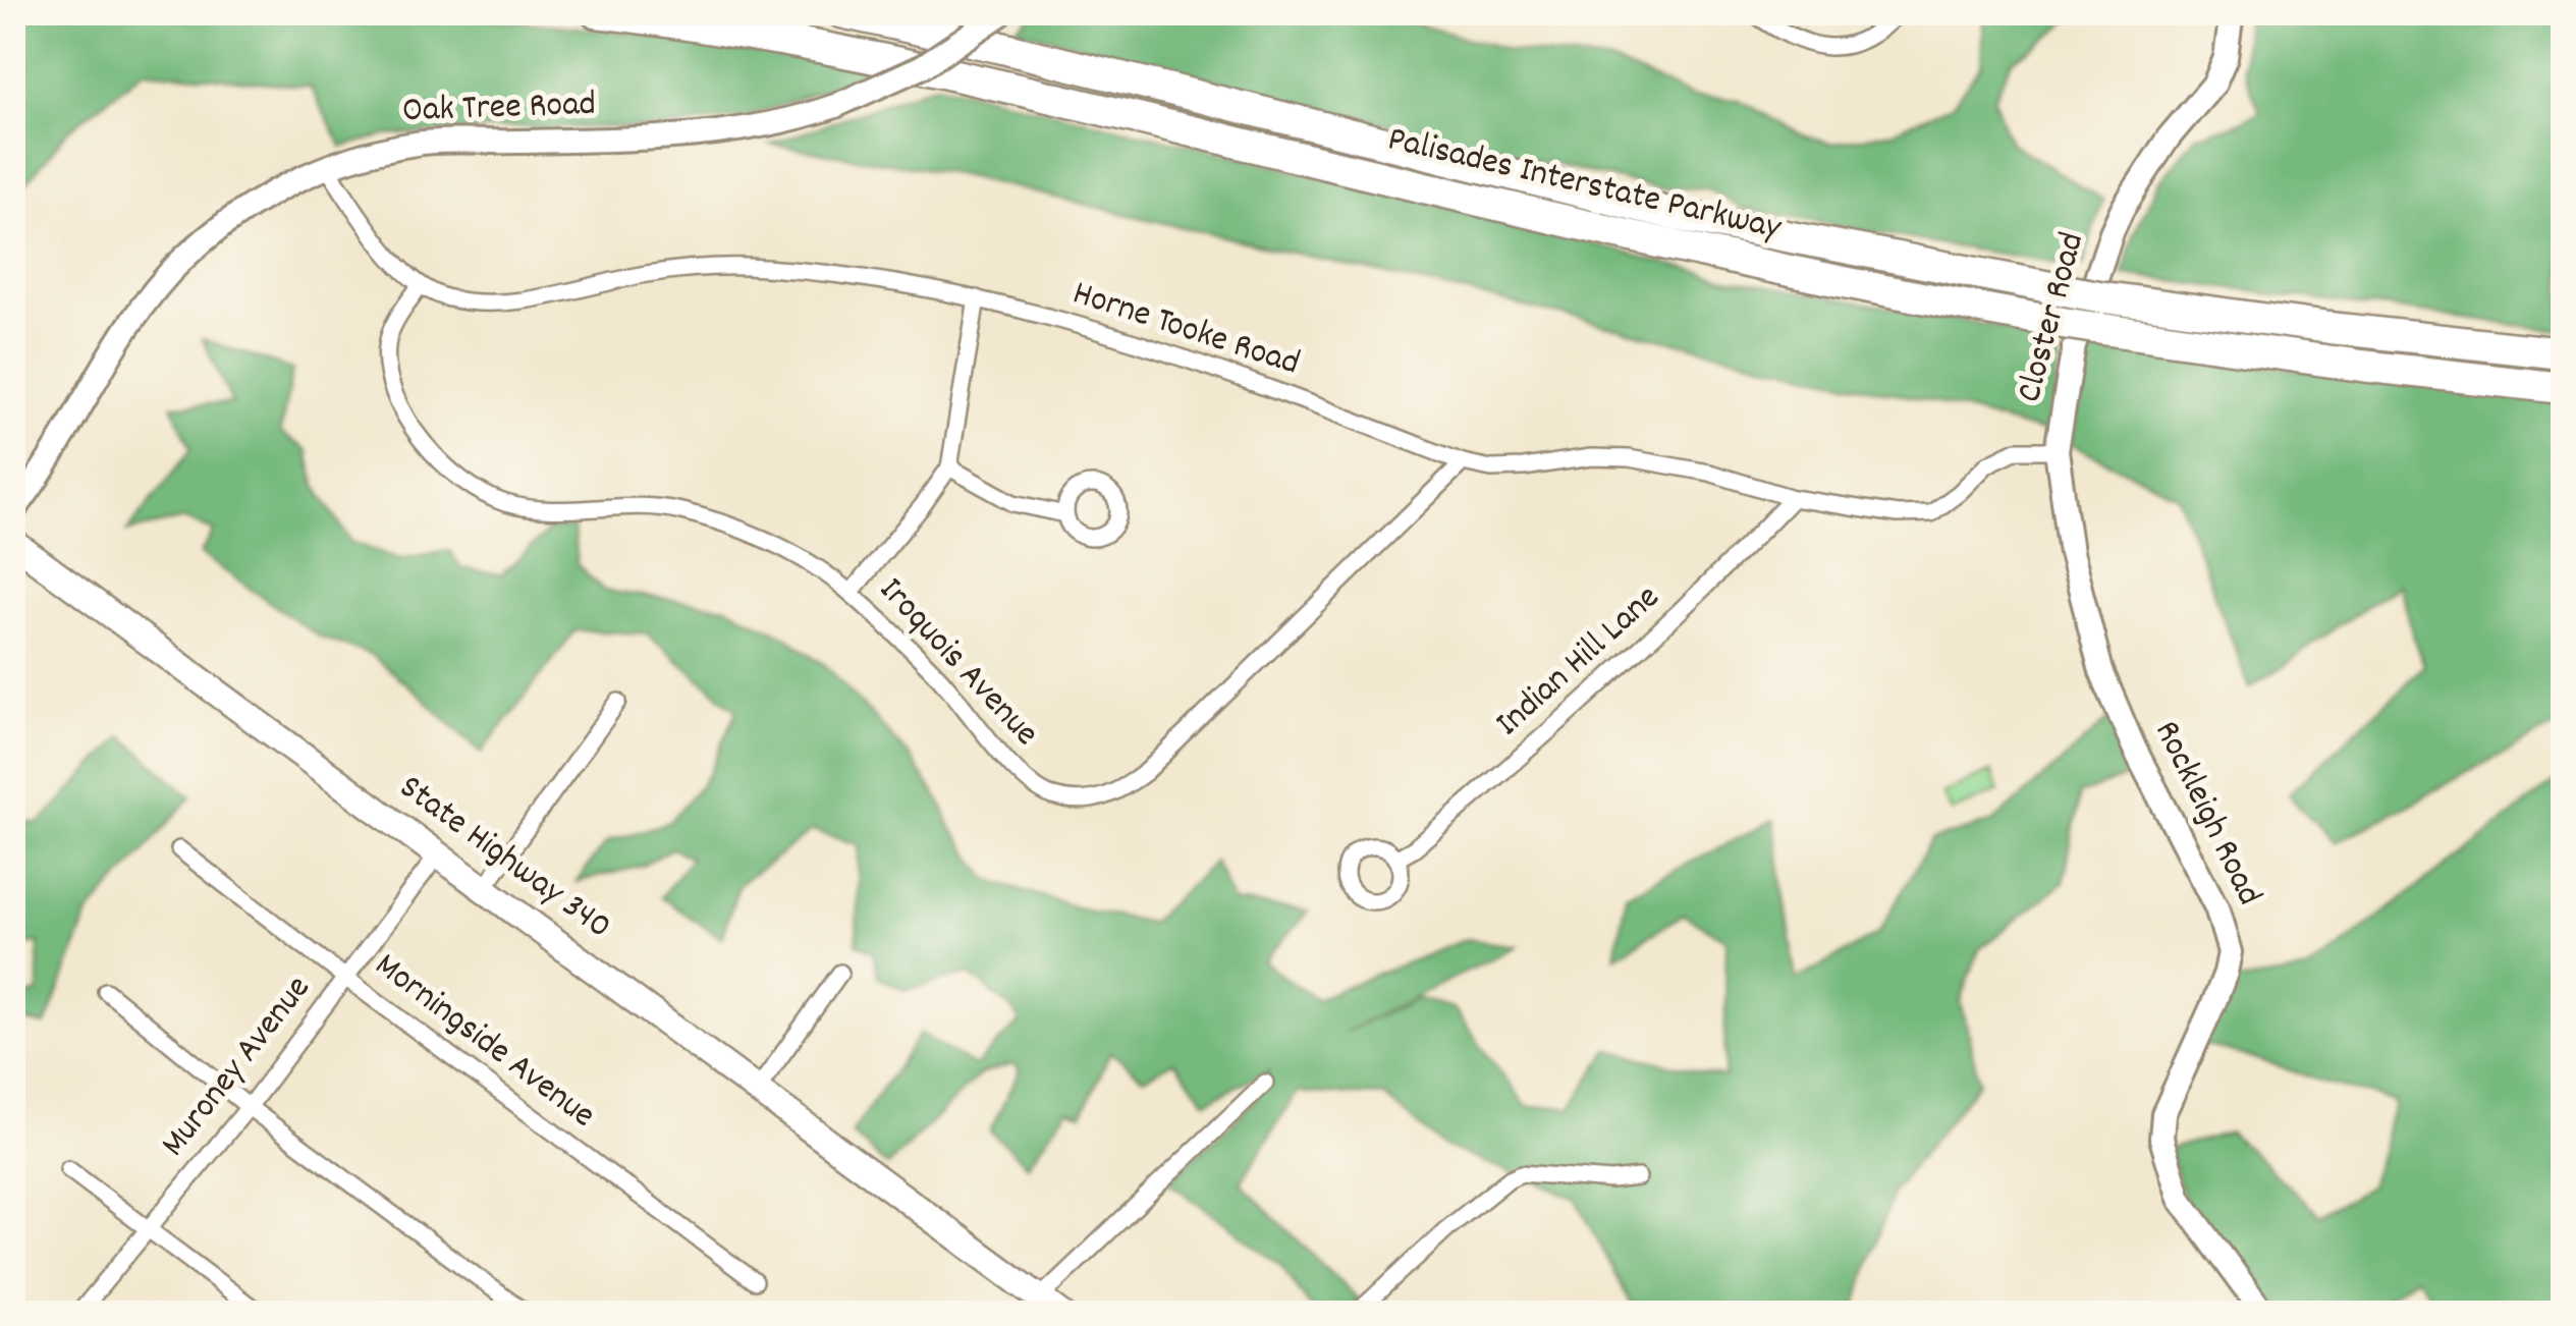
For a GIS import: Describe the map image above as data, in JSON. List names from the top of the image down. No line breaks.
{"streets":{"highway":["Palisades Interstate Parkway"],"main road":["State Highway 340"],"street":["Oak Tree Road","Closter Road","Horne Tooke Road","Indian Hill Lane","Iroquois Avenue","Rockleigh Road","Morningside Avenue","Muroney Avenue"]},"crossings":[["Closter Road","Horne Tooke Road"],["Closter Road","Rockleigh Road"],["Horne Tooke Road","Indian Hill Lane"],["Horne Tooke Road","Iroquois Avenue"],["State Highway 340","Muroney Avenue"],["Morningside Avenue","Muroney Avenue"]]}
